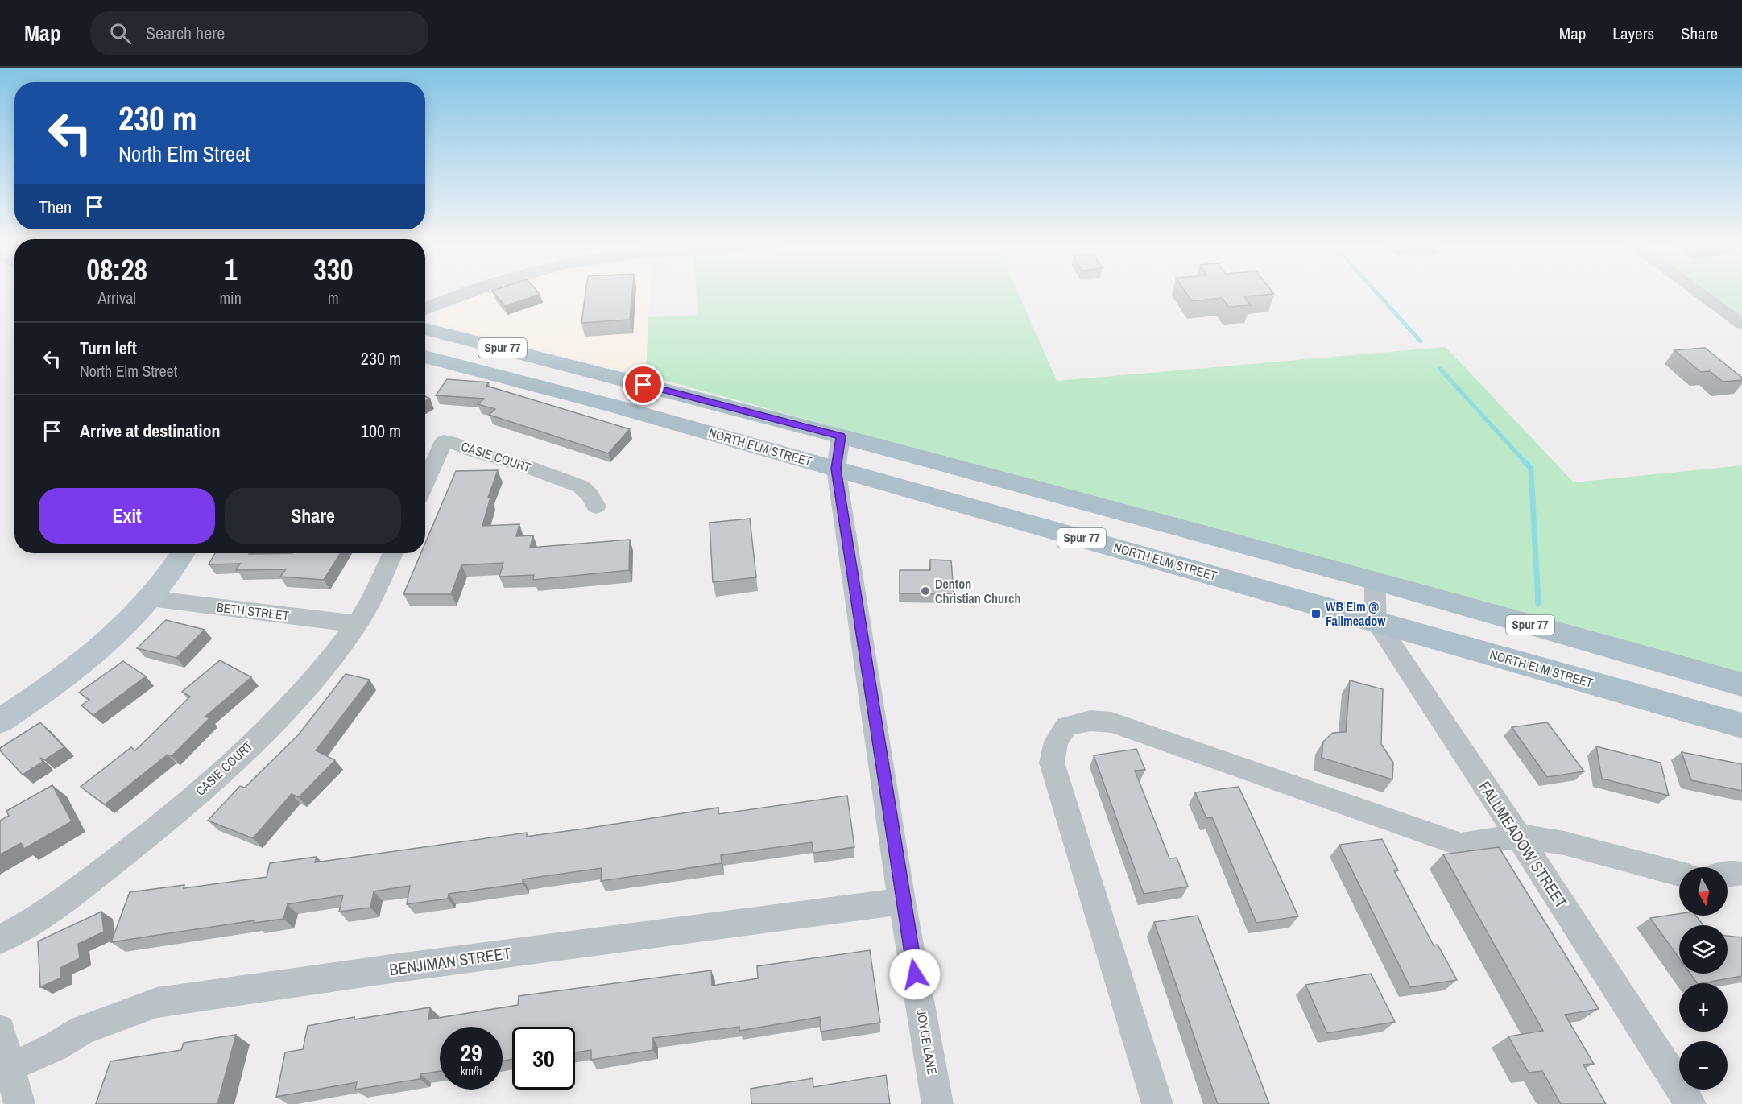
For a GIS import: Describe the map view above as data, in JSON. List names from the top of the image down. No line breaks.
{"streets":{"main road":["Spur 77","NORTH ELM STREET"],"street":["CASIE COURT","BETH STREET","FALLMEADOW STREET","BENJIMAN STREET","JOYCE LANE"]},"crossings":[["Spur 77","JOYCE LANE"],["NORTH ELM STREET","FALLMEADOW STREET"],["NORTH ELM STREET","JOYCE LANE"],["CASIE COURT","BETH STREET"],["BENJIMAN STREET","JOYCE LANE"]],"places":{"other":["Denton Christian Church"],"transit":["WB Elm @ Fallmeadow"]},"north":"bottom","page":{"header":"Map","search":"Search here","nav":["Map","Layers","Share"],"turn":["230 m","North Elm Street"],"then":"Then","eta":["08:28","Arrival","1","min","330","m"],"list":[{"name":"Turn left","note":"North Elm Street","value":"230 m"},{"name":"Arrive at destination","value":"100 m"}],"buttons":["Exit","Share"],"map_buttons":["+","−"],"speed":"29 km/h","limit":"30"}}
